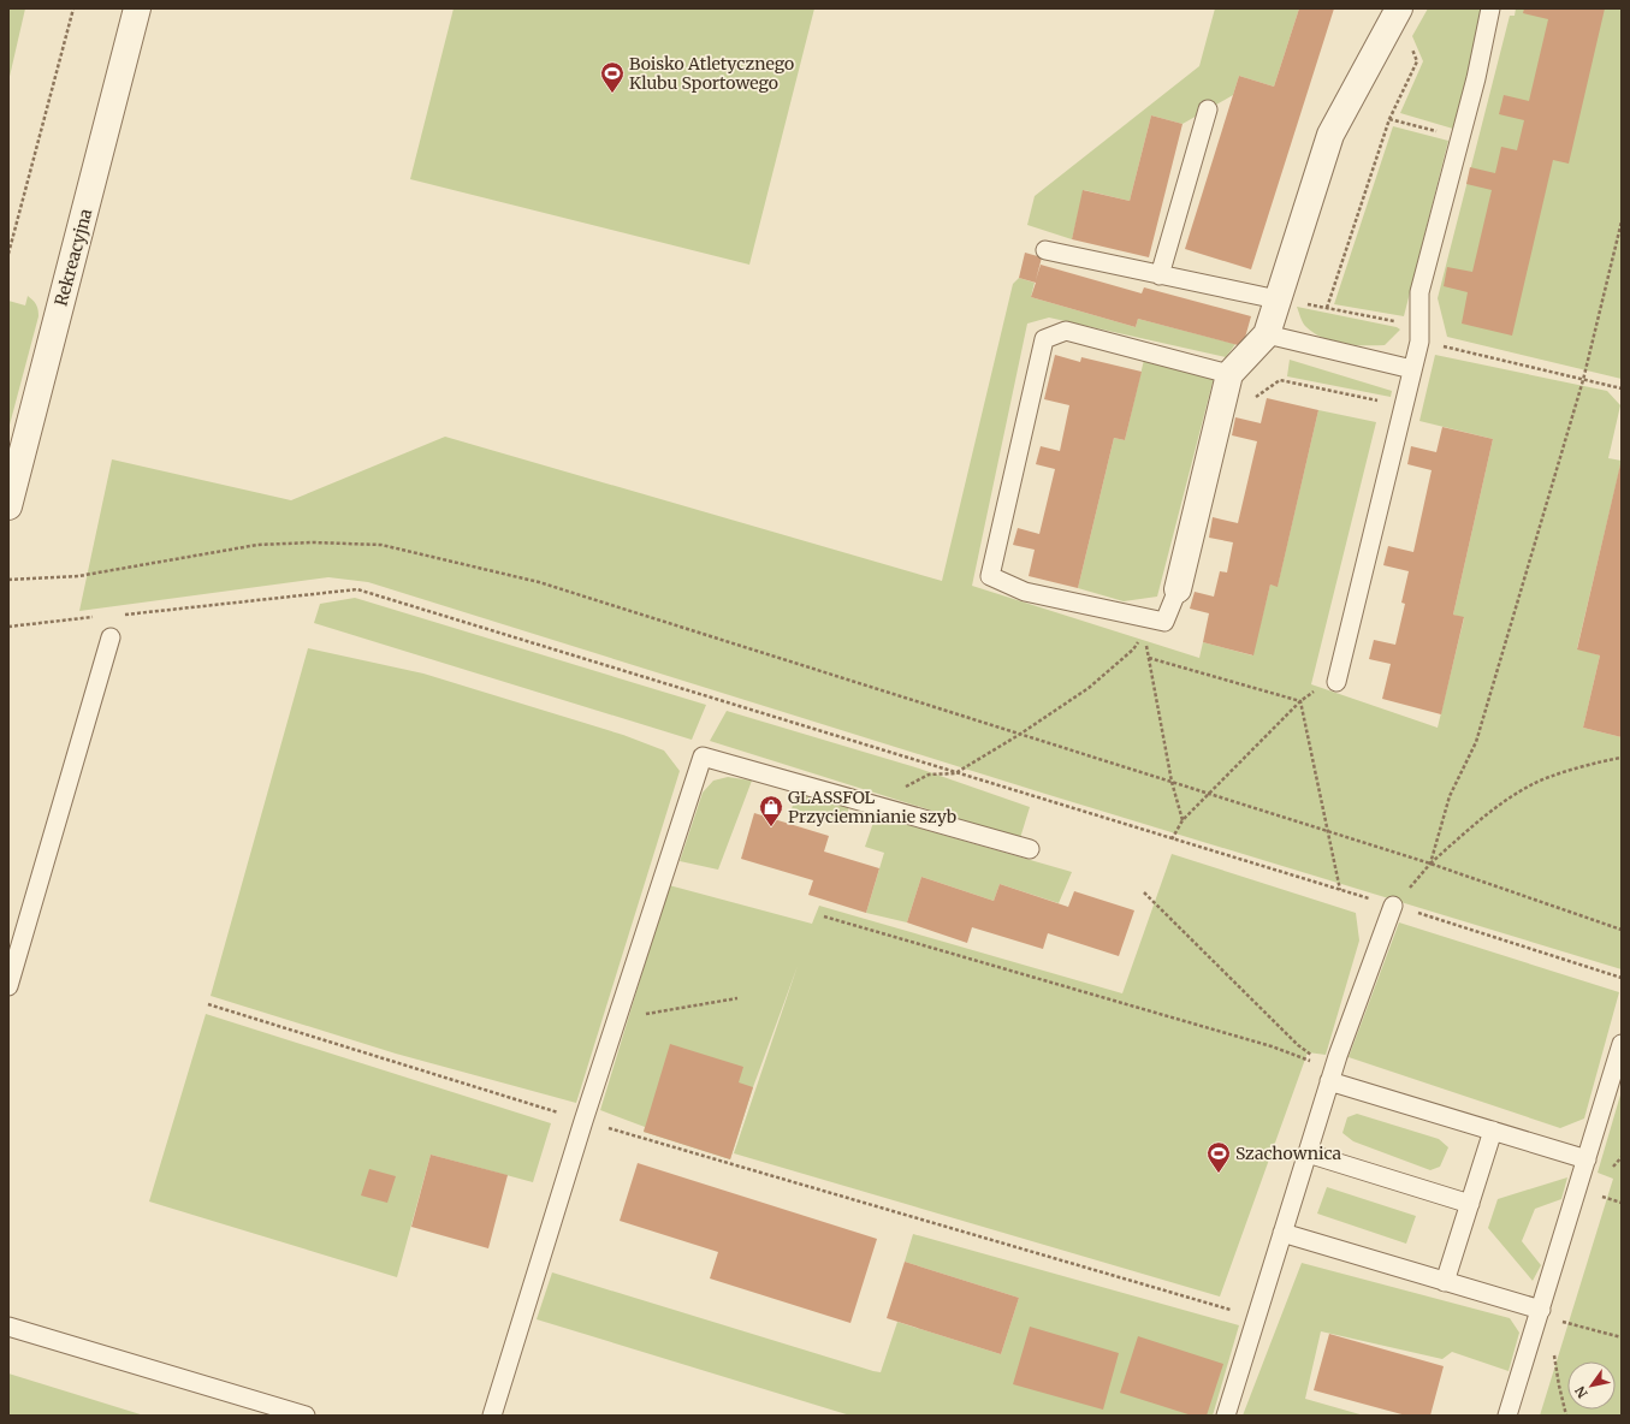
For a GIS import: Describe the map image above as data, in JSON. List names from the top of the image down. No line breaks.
{"streets":{"street":["Rekreacyjna"]},"places":{"sports":["Boisko Atletycznego Klubu Sportowego","Szachownica"],"shop":["GLASSFOL Przyciemnianie szyb"]},"north":"bottom left"}
